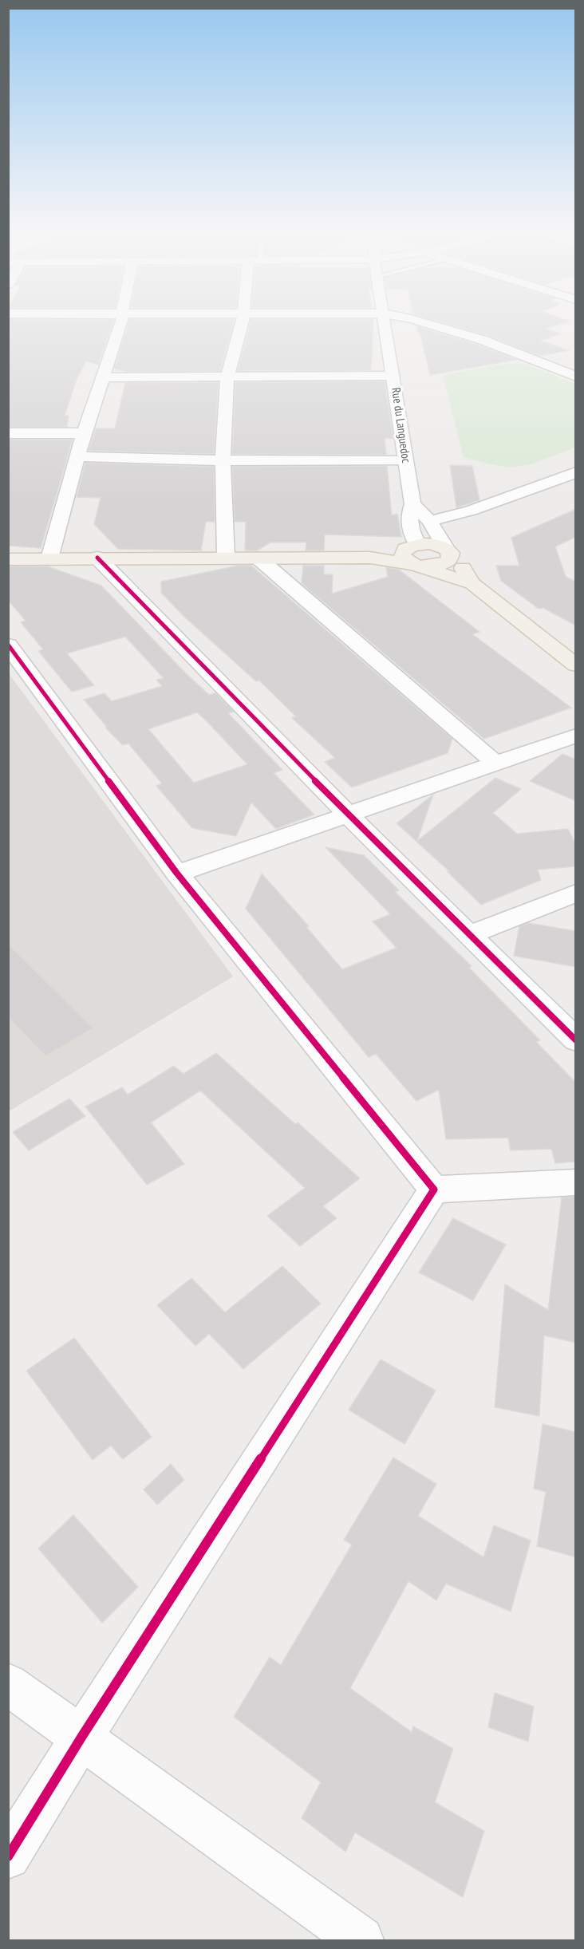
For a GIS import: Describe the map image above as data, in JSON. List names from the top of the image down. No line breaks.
{"streets":{"street":["Rue du Languedoc"]}}
